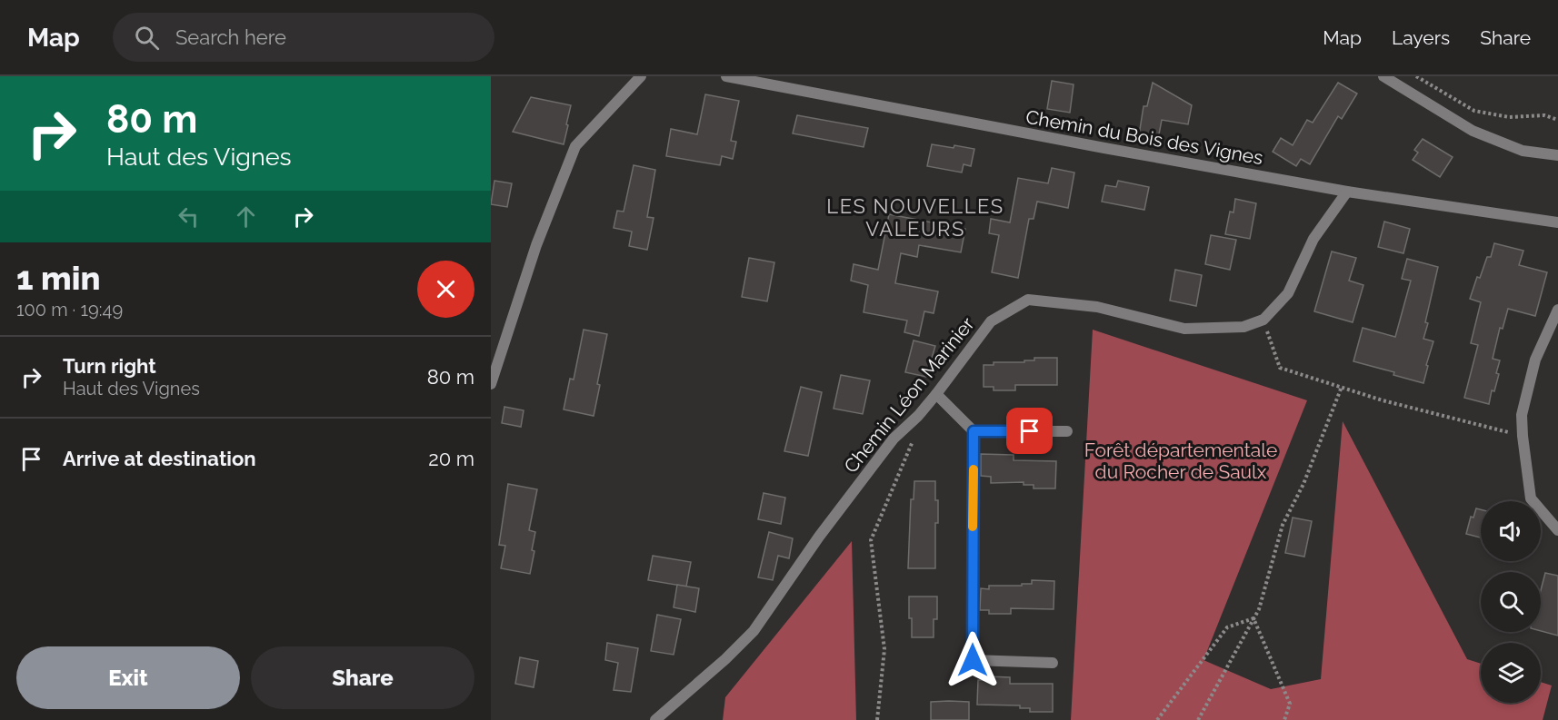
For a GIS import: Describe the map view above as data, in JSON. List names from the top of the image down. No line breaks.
{"streets":{"street":["Chemin du Bois des Vignes","Chemin Léon Marinier"]},"districts":["LES NOUVELLES VALEURS"],"parks":["Forêt départementale du Rocher de Saulx"],"page":{"header":"Map","search":"Search here","nav":["Map","Layers","Share"],"turn":["80 m","Haut des Vignes"],"heading":["1 min","100 m · 19:49"],"list":[{"name":"Turn right","note":"Haut des Vignes","value":"80 m"},{"name":"Arrive at destination","value":"20 m"}],"buttons":["Exit","Share"]}}
